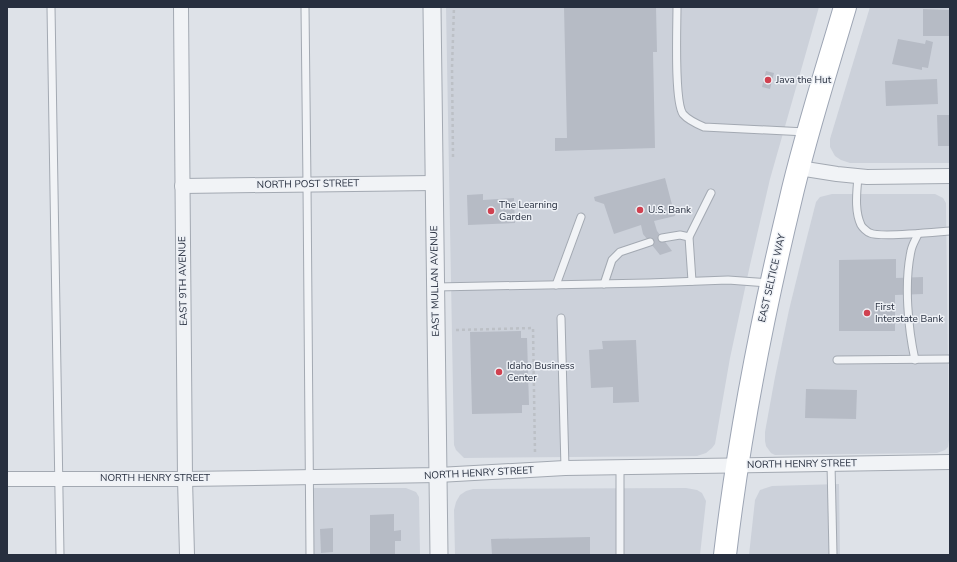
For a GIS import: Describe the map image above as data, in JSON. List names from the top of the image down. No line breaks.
{"streets":{"main road":["EAST SELTICE WAY"],"street":["NORTH POST STREET","EAST 9TH AVENUE","EAST MULLAN AVENUE","NORTH HENRY STREET"]},"crossings":[["NORTH POST STREET","EAST 9TH AVENUE"],["NORTH POST STREET","EAST MULLAN AVENUE"],["EAST SELTICE WAY","NORTH HENRY STREET"],["EAST 9TH AVENUE","NORTH HENRY STREET"],["EAST MULLAN AVENUE","NORTH HENRY STREET"]],"places":["Java the Hut","U.S. Bank","The Learning Garden","First Interstate Bank","Idaho Business Center"]}
